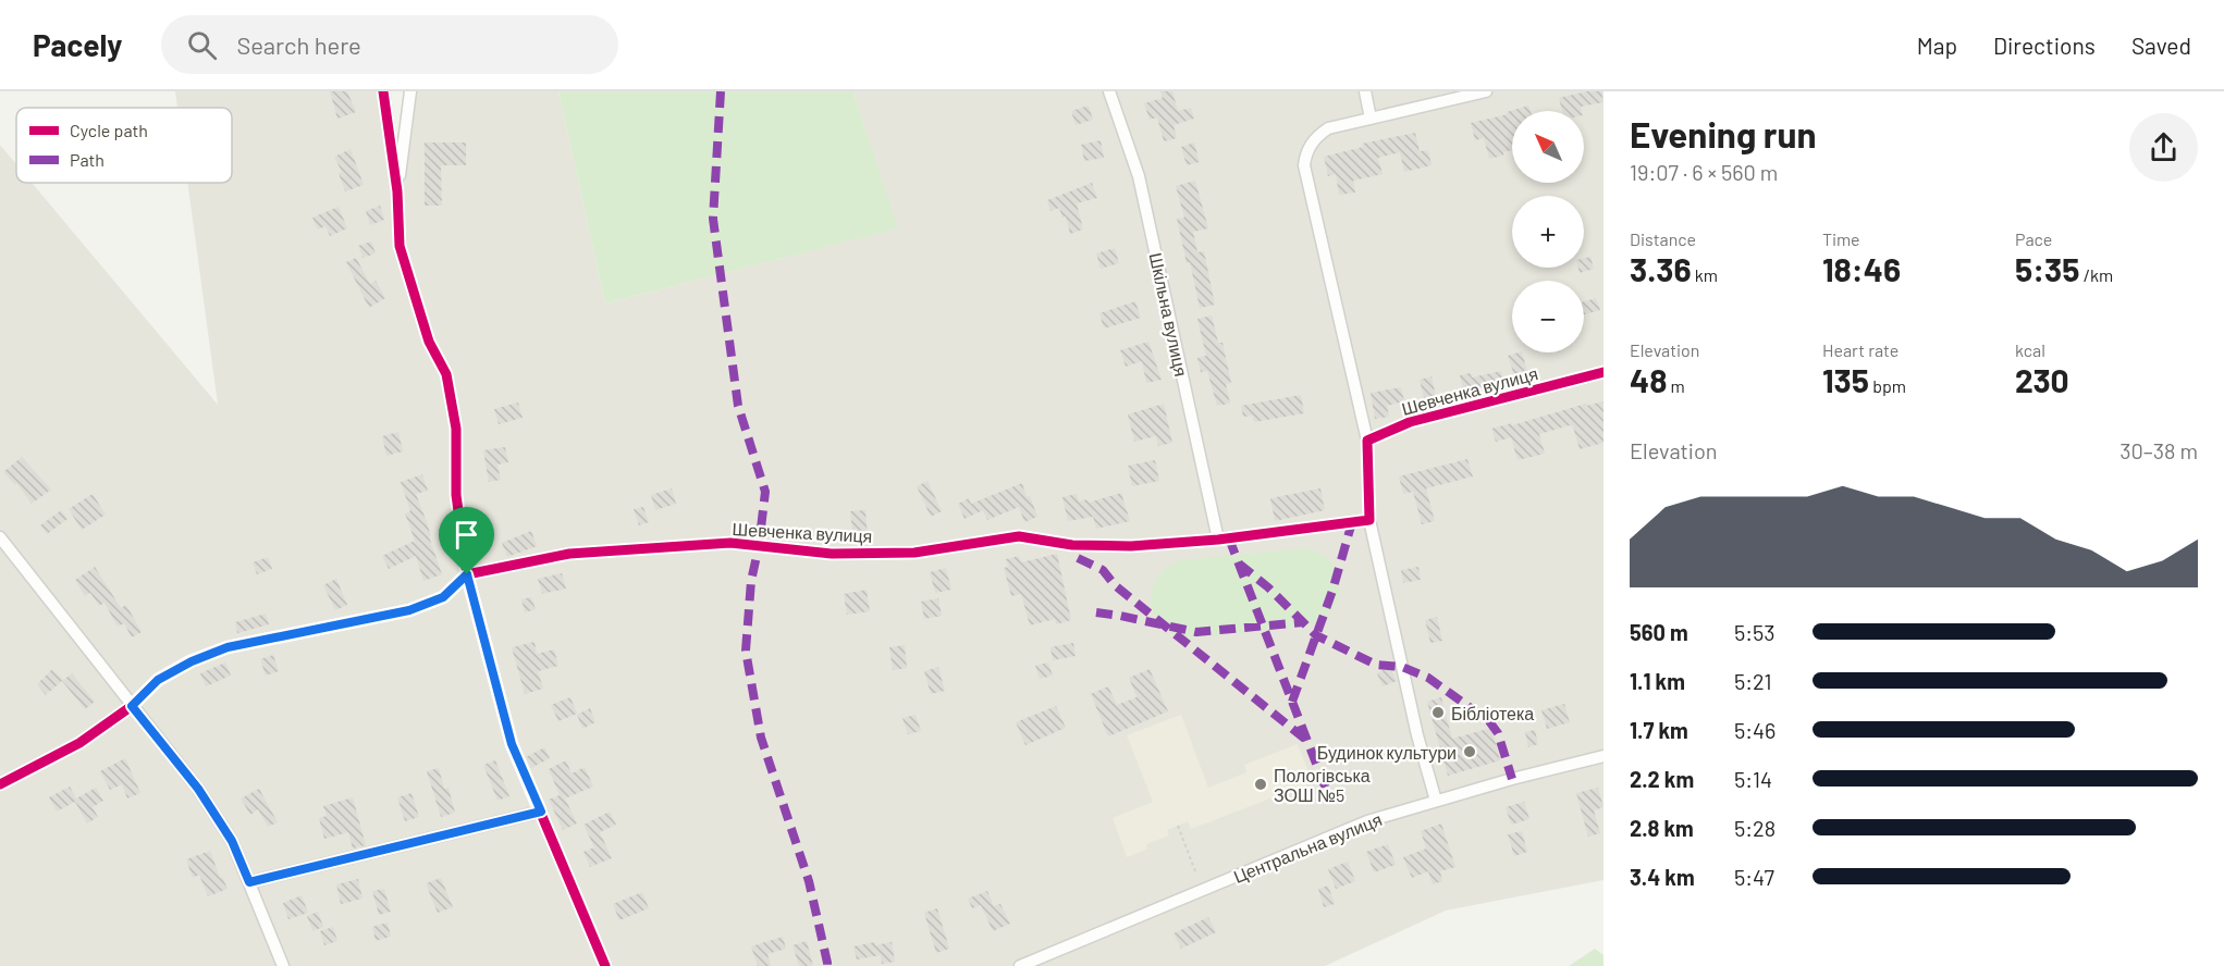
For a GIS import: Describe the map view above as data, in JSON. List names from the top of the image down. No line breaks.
{"streets":{"street":["Шкільна вулиця","Шевченка вулиця","Центральна вулиця"]},"crossings":[["Шкільна вулиця","Шевченка вулиця"]],"places":["Бібліотека","Будинок культури","Пологівська ЗОШ №5"],"legend":["Cycle path","Path"],"north":"top left","page":{"header":"Pacely","search":"Search here","nav":["Map","Directions","Saved"],"heading":["Evening run","19:07 · 6 × 560 m"],"map_buttons":["+","−"],"stats":[["Distance","3.36 km"],["Time","18:46"],["Pace","5:35 /km"],["Elevation","48 m"],["Heart rate","135 bpm"],["kcal","230"]],"chart":["Elevation","30–38 m"],"list":[{"name":"560 m","note":"5:53"},{"name":"1.1 km","note":"5:21"},{"name":"1.7 km","note":"5:46"},{"name":"2.2 km","note":"5:14"},{"name":"2.8 km","note":"5:28"},{"name":"3.4 km","note":"5:47"}]}}
